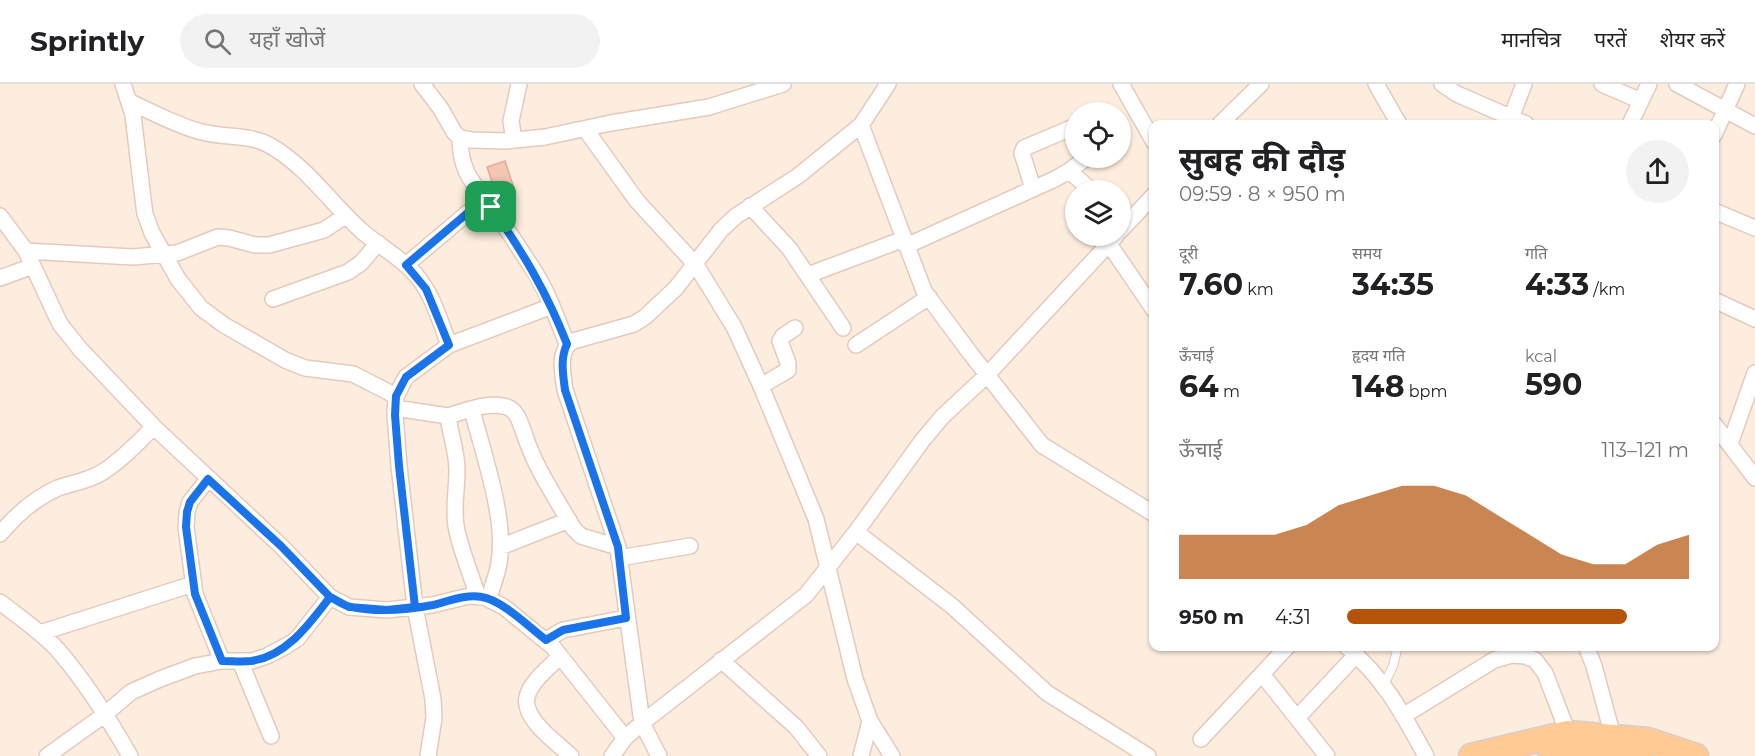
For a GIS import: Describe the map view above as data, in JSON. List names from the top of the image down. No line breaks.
{"page":{"header":"Sprintly","search":"यहाँ खोजें","nav":["मानचित्र","परतें","शेयर करें"],"heading":["सुबह की दौड़","09:59 · 8 × 950 m"],"stats":[["दूरी","7.60 km"],["समय","34:35"],["गति","4:33 /km"],["ऊँचाई","64 m"],["हृदय गति","148 bpm"],["kcal","590"]],"chart":["ऊँचाई","113–121 m"],"list":[{"name":"950 m","note":"4:31"}]}}
